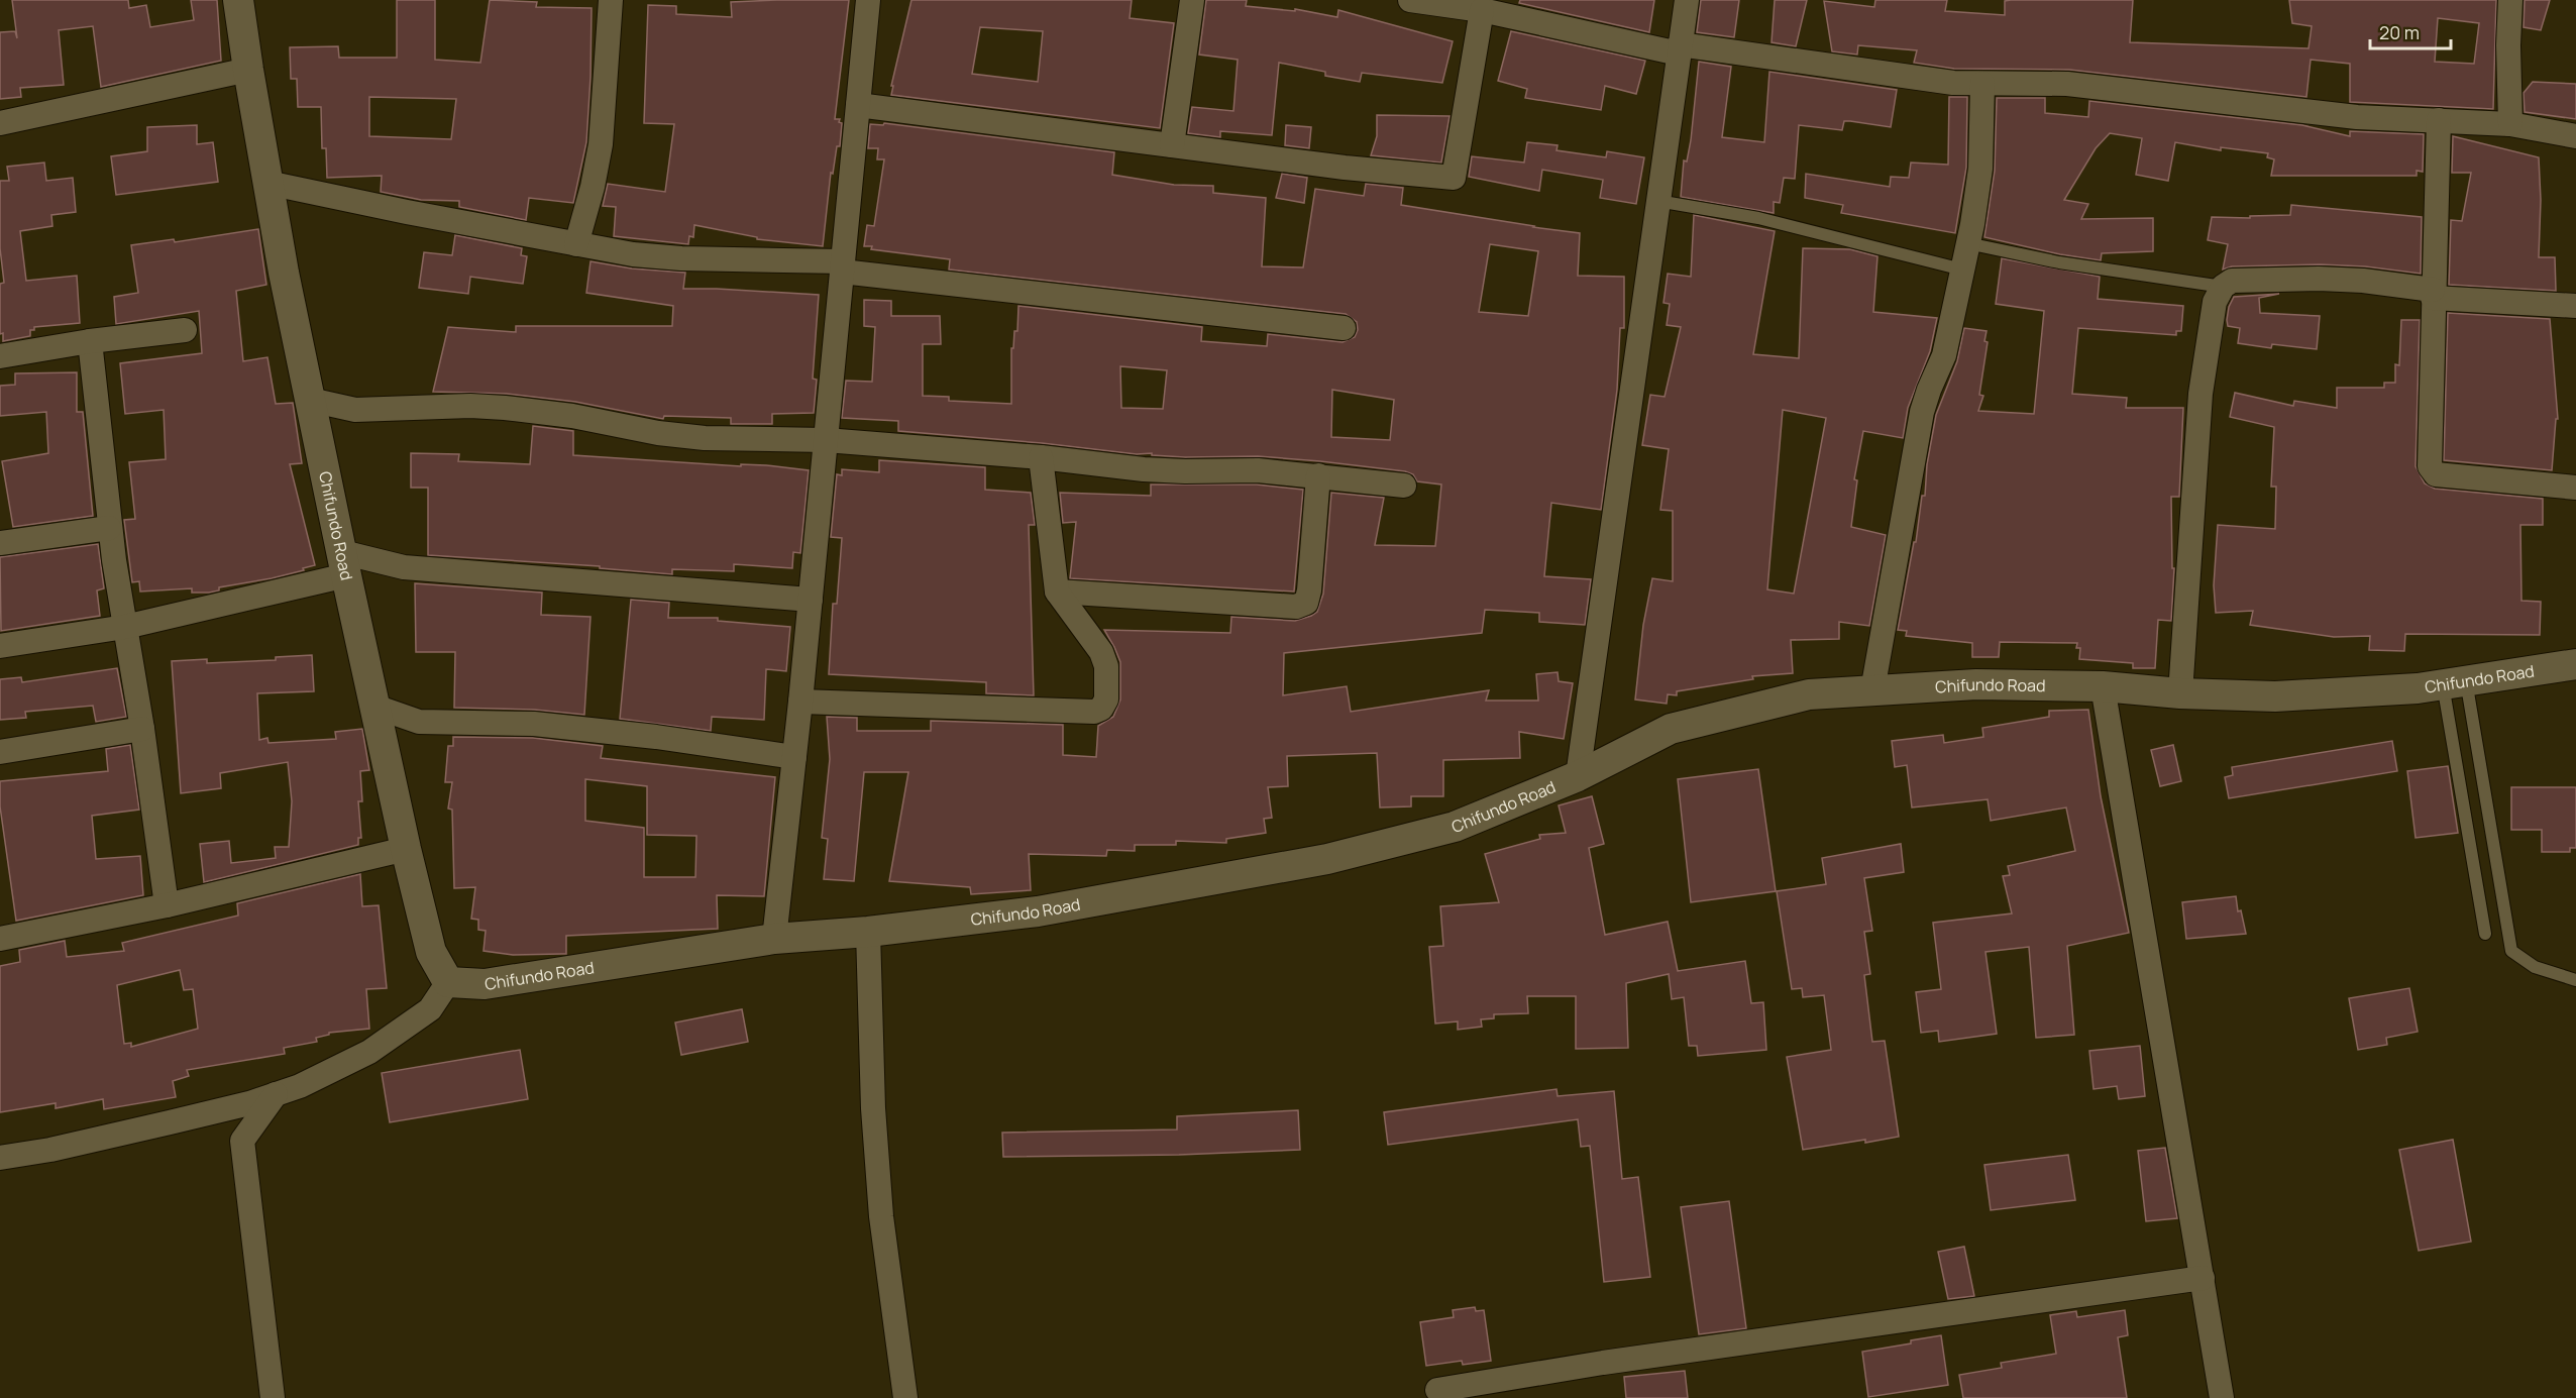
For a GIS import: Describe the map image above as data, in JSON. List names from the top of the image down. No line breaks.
{"streets":{"street":["Chifundo Road"]},"scale_bar":"20 m"}
